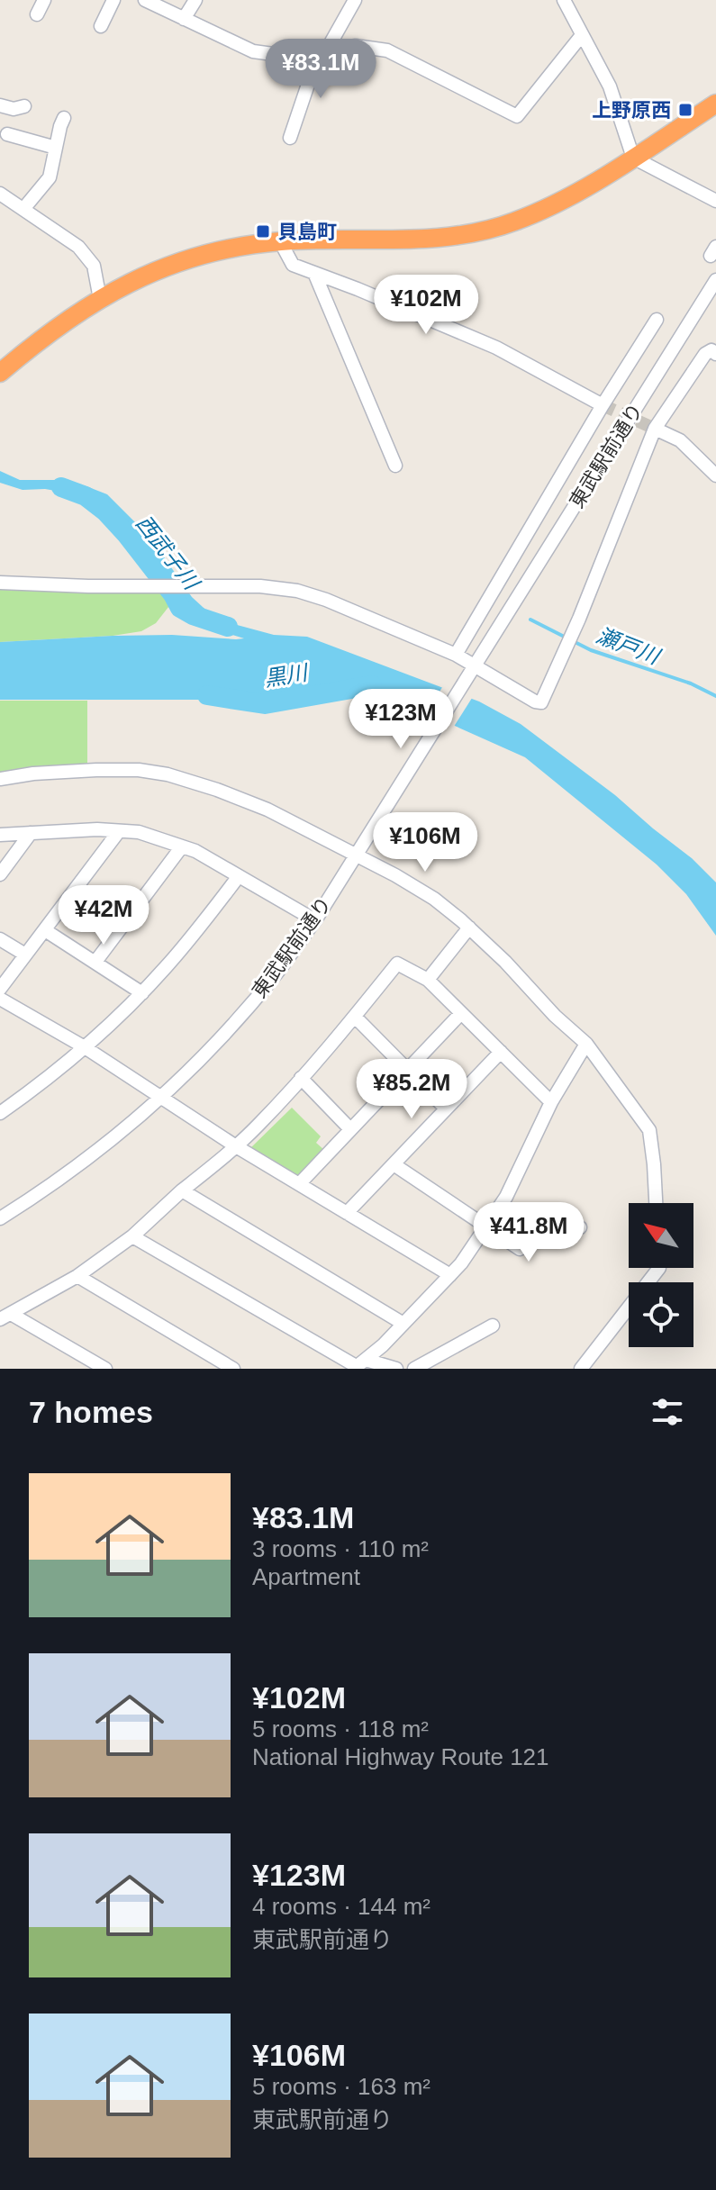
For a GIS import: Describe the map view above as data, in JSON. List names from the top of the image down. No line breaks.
{"streets":{"street":["東武駅前通り"]},"water":["西武子川","瀬戸川","黒川"],"places":{"transit":["上野原西","貝島町"]},"north":"top left","page":{"price":["¥83.1M","¥102M","¥123M","¥106M","¥42M","¥85.2M","¥41.8M"],"heading":"7 homes","list":[{"name":"¥83.1M","note":"3 rooms · 110 m² · Apartment"},{"name":"¥102M","note":"5 rooms · 118 m² · National Highway Route 121"},{"name":"¥123M","note":"4 rooms · 144 m² · 東武駅前通り"},{"name":"¥106M","note":"5 rooms · 163 m² · 東武駅前通り"}]}}
